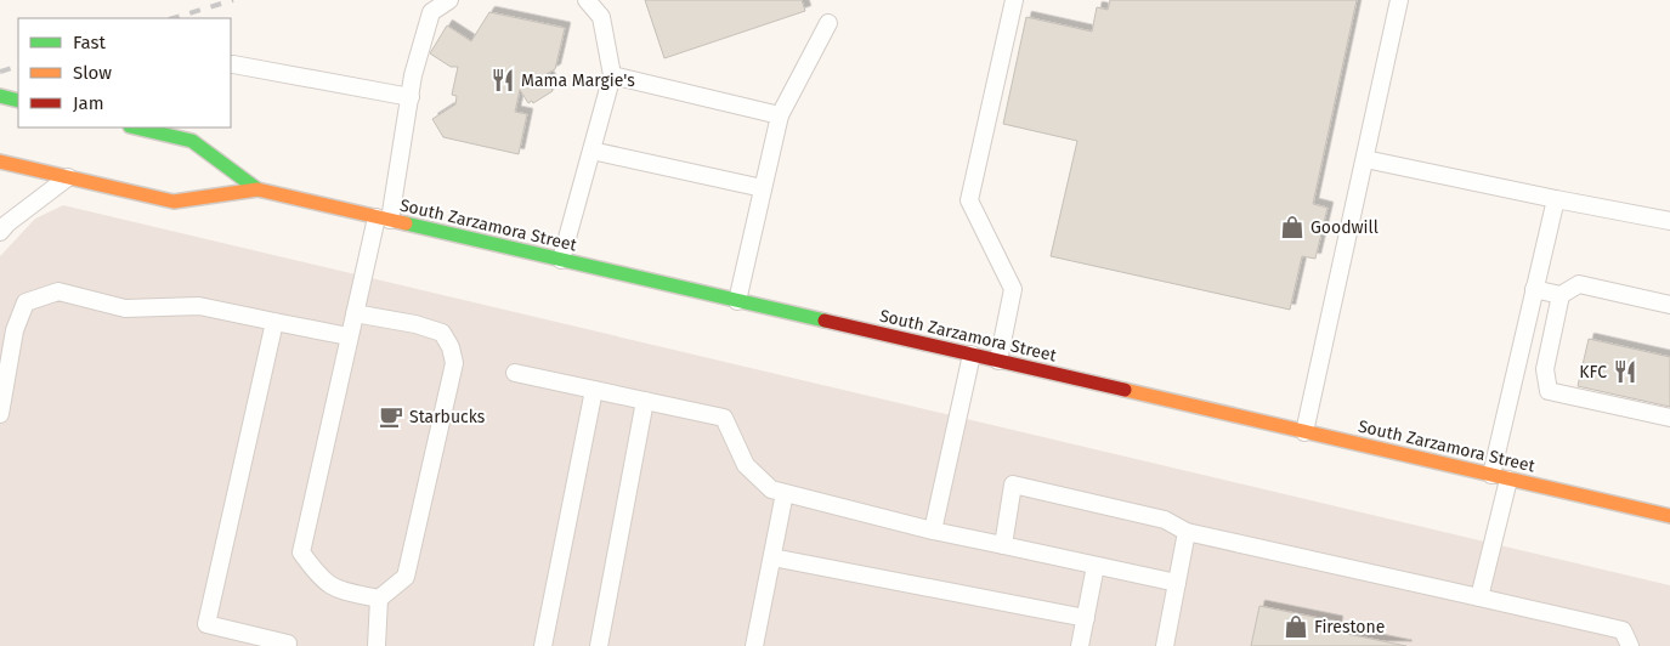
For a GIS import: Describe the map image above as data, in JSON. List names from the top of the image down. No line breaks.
{"streets":{"main road":["South Zarzamora Street"]},"places":{"restaurant":["Mama Margie's","KFC"],"shop":["Goodwill","Firestone"],"cafe":["Starbucks"]},"legend":["Fast","Slow","Jam"]}
